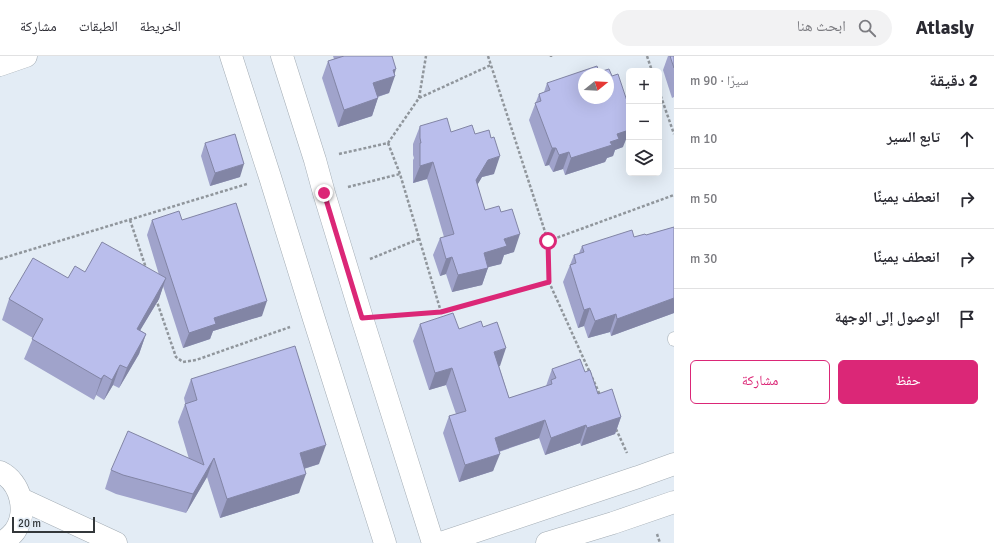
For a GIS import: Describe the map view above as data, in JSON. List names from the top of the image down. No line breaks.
{"scale_bar":"20 m","north":"right","page":{"header":"Atlasly","search":"ابحث هنا","nav":["الخريطة","الطبقات","مشاركة"],"heading":["2 دقيقة","سيرًا · 90 m"],"map_buttons":["+","−"],"list":[["تابع السير","10 m"],["انعطف يمينًا","50 m"],["انعطف يمينًا","30 m"],"الوصول إلى الوجهة"],"buttons":["حفظ","مشاركة"],"scale":"20 m"}}
